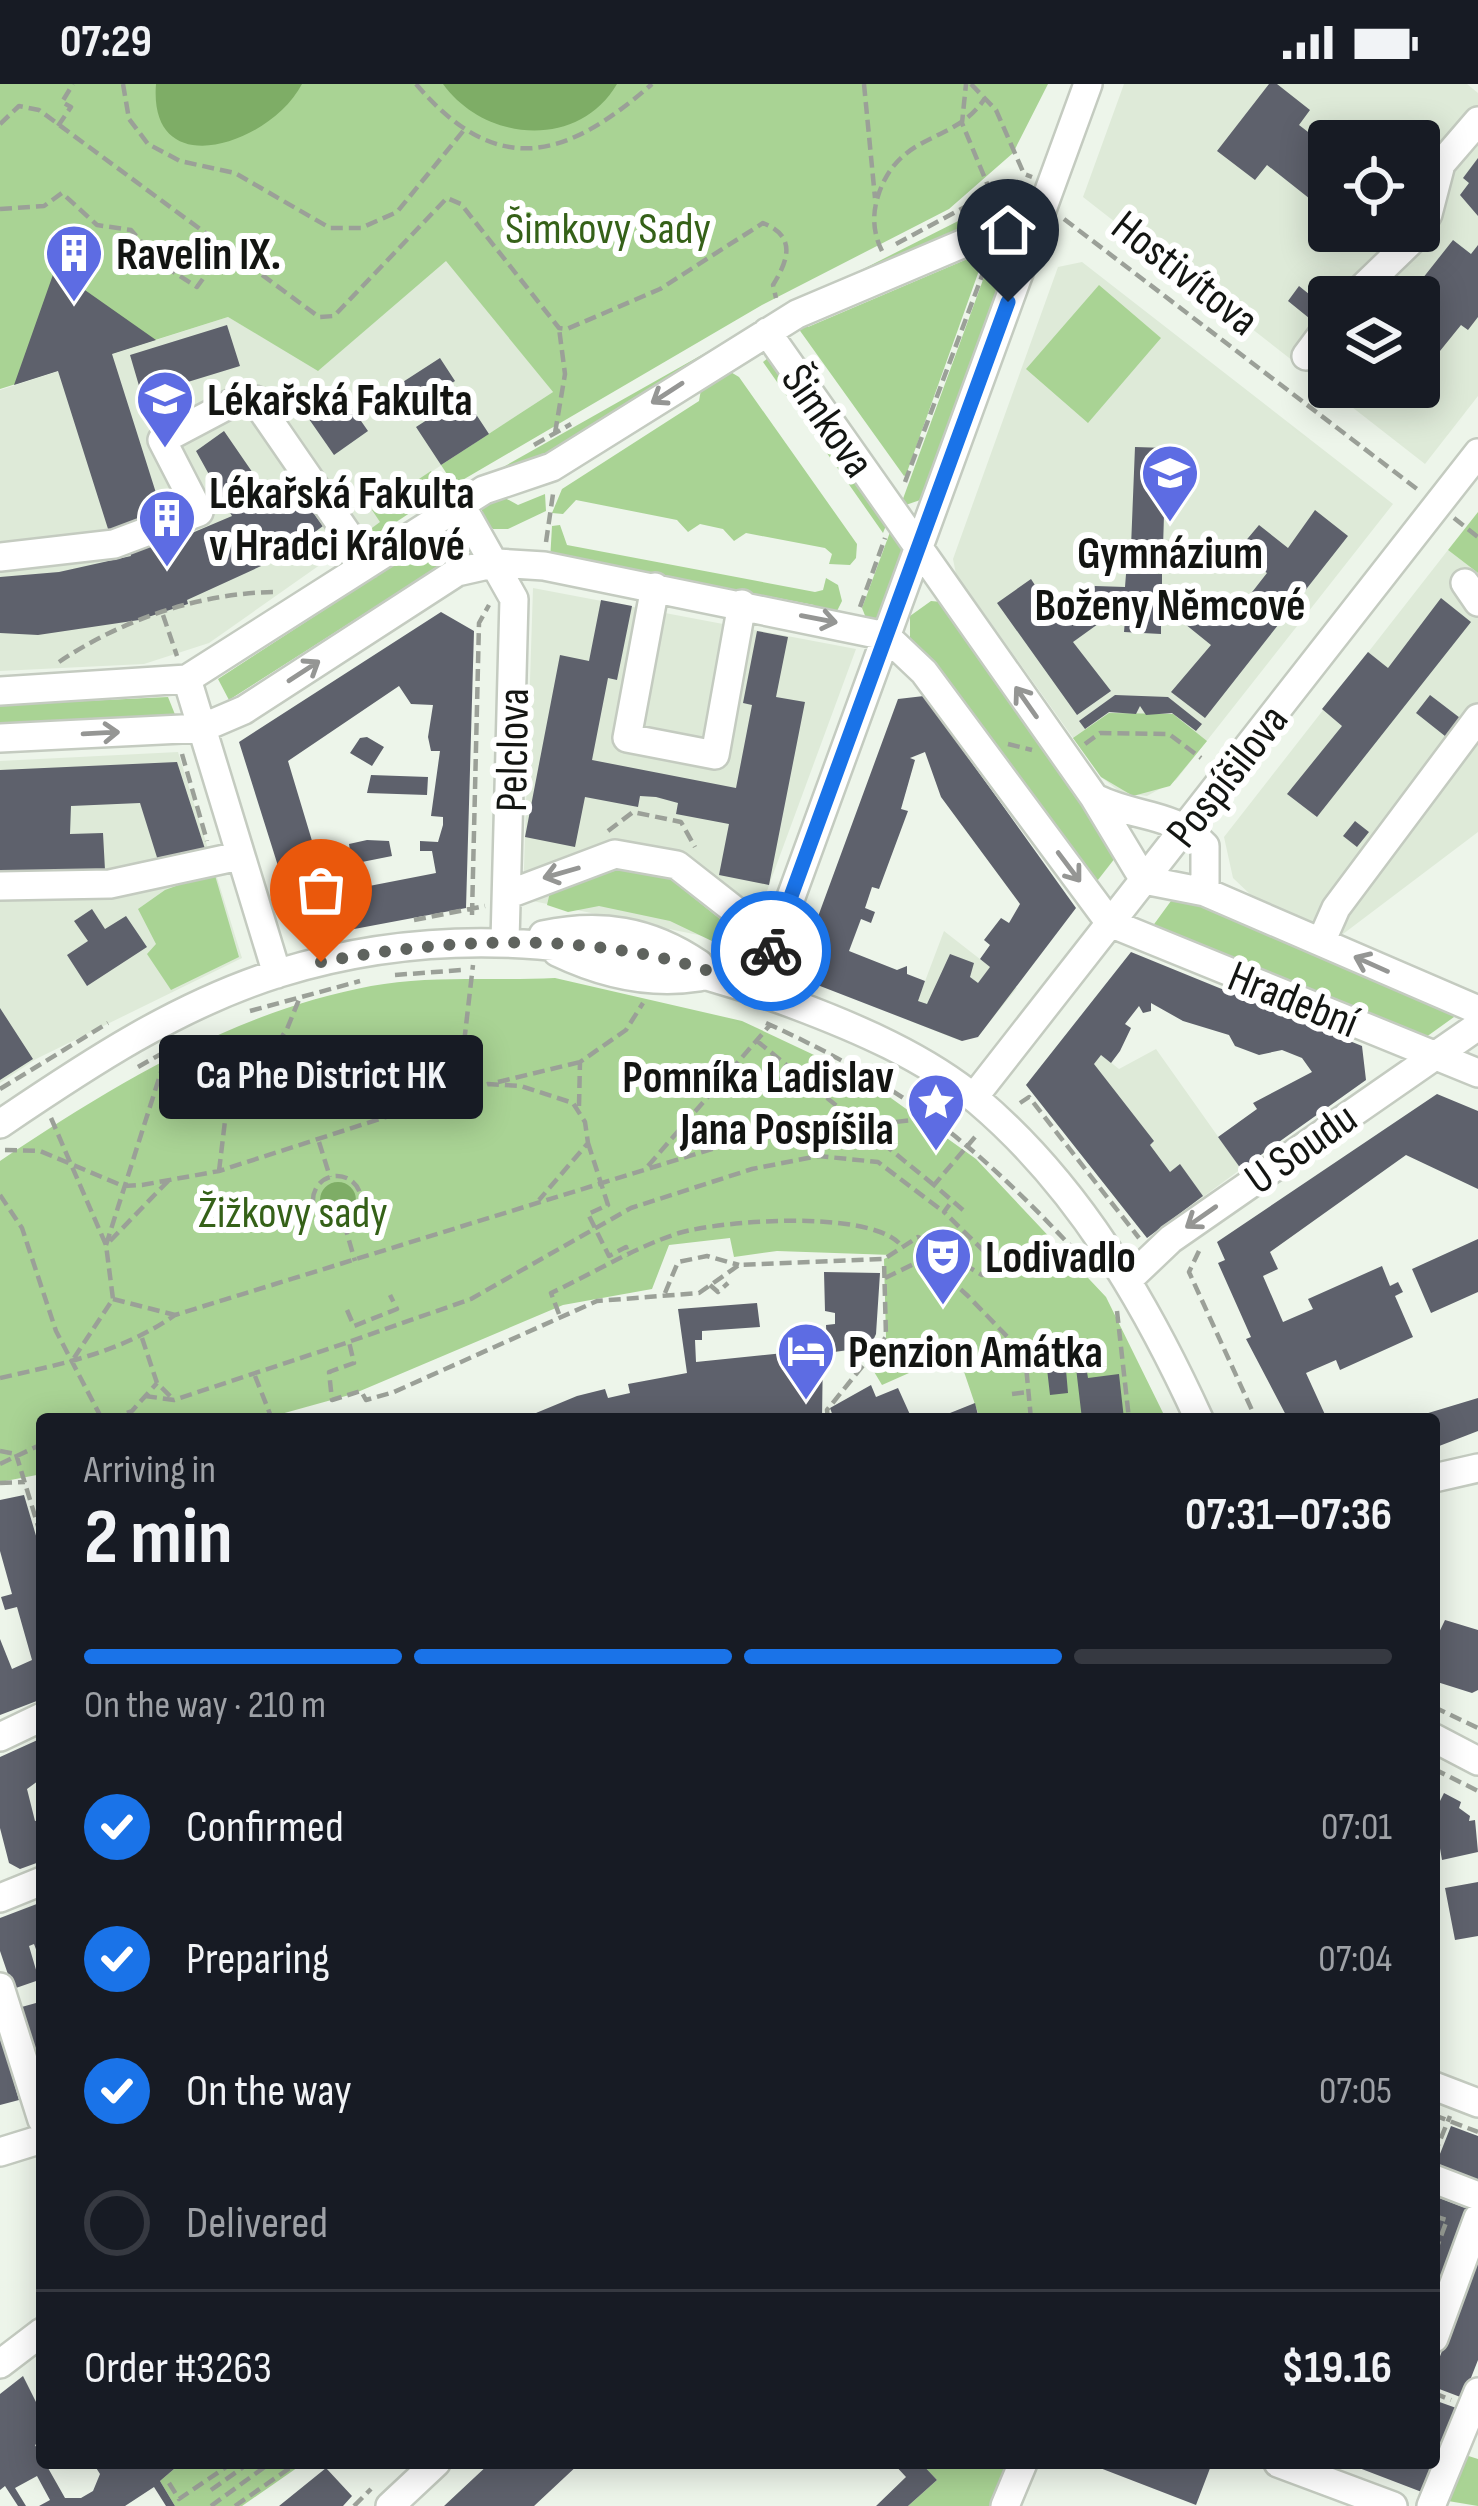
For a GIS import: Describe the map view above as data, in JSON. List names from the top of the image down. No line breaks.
{"streets":{"street":["Šimkova","Pelclova","Pospíšilova","Hradební","U Soudu"],"path":["Hostivítova"]},"crossings":[["Hostivítova","Pospíšilova"],["Šimkova","Pospíšilova"],["Šimkova","Hradební"],["Pospíšilova","Hradební"],["Hradební","U Soudu"]],"one_way":["U Soudu"],"parks":["Šimkovy Sady","Žižkovy sady"],"places":{"building":["Ravelin IX.","Lékařská Fakulta v Hradci Králové"],"school or university":["Lékařská Fakulta","Gymnázium Boženy Němcové"],"other":["Ca Phe District HK"],"place":["Pomníka Ladislav Jana Pospíšila"],"theatre":["Lodivadlo"],"hotel":["Penzion Amátka"]},"page":{"status":"07:29","bubble":"Ca Phe District HK","heading":["2 min","Arriving in","07:31–07:36"],"panel":["Order #3263","$19.16"],"bar":"On the way · 210 m","list":[["Confirmed","07:01"],["Preparing","07:04"],["On the way","07:05"],"Delivered"]}}
